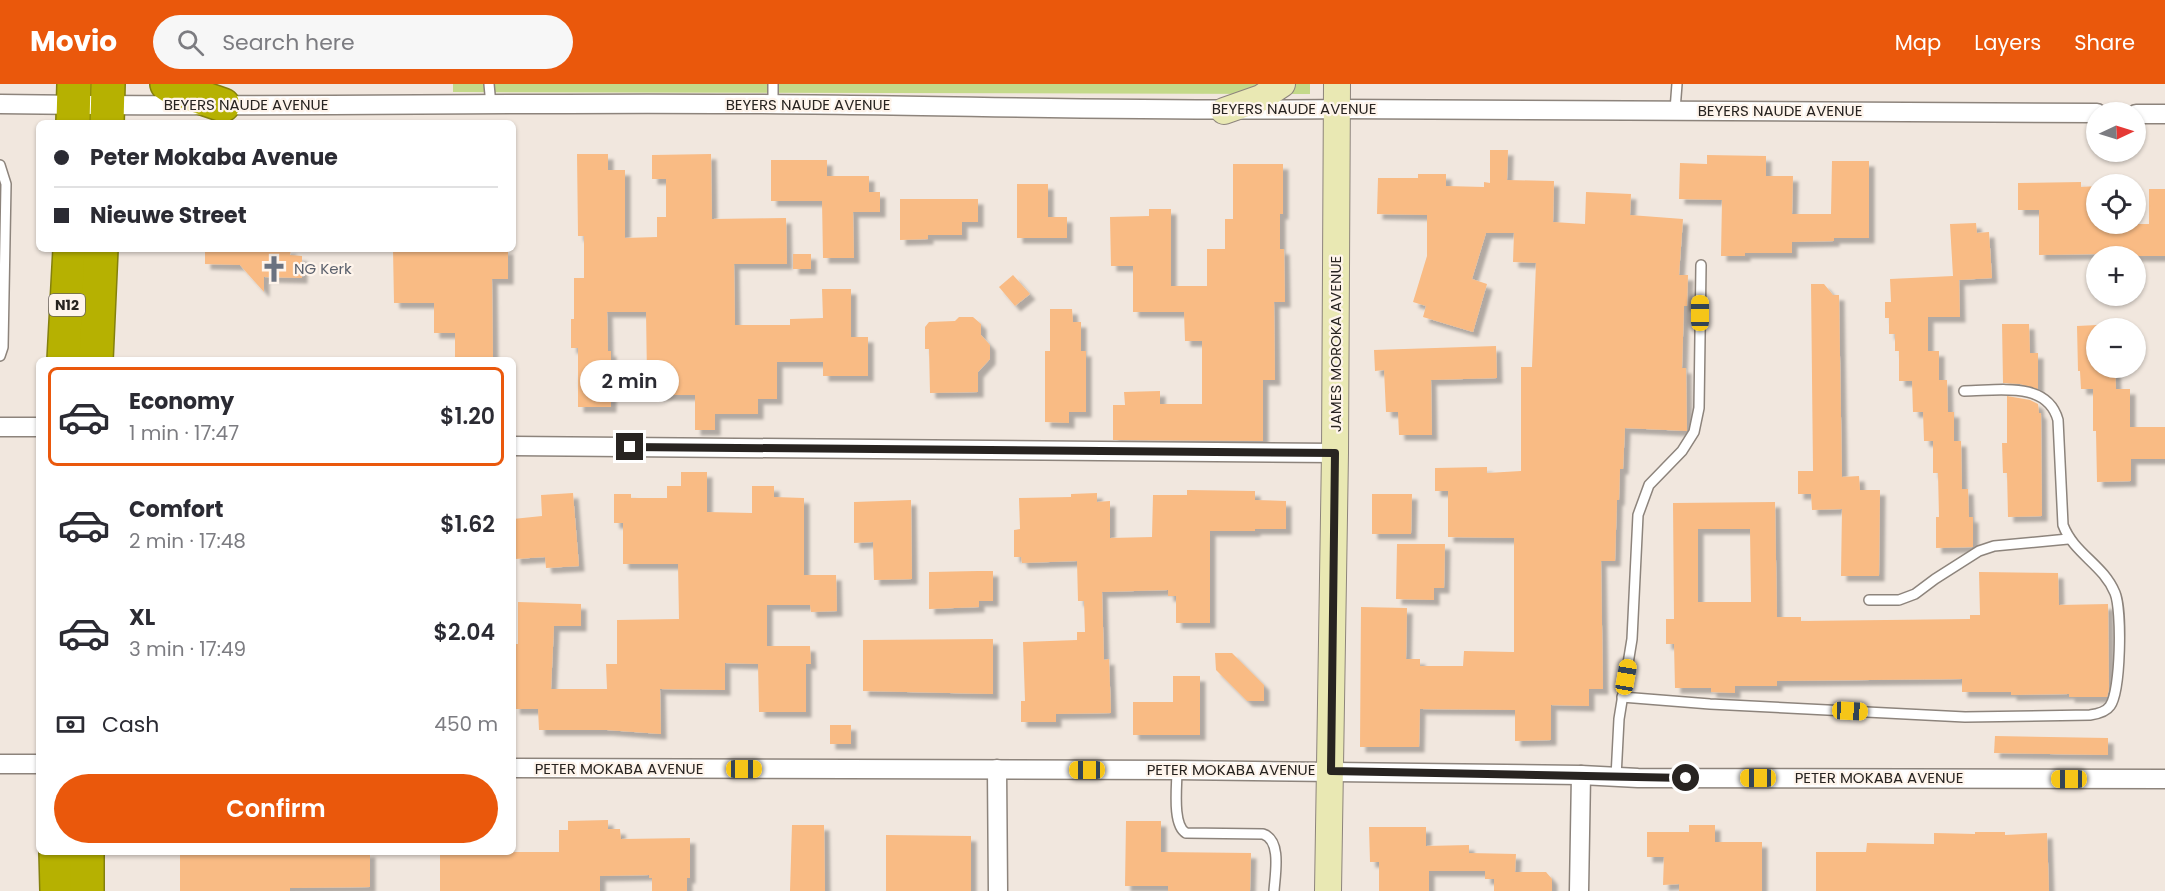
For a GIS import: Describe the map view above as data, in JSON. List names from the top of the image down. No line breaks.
{"streets":{"highway":["N12"],"street":["BEYERS NAUDE AVENUE","JAMES MOROKA AVENUE","PETER MOKABA AVENUE"]},"crossings":[["BEYERS NAUDE AVENUE","JAMES MOROKA AVENUE"],["JAMES MOROKA AVENUE","PETER MOKABA AVENUE"]],"places":{"church":["NG Kerk"]},"north":"right","page":{"header":"Movio","search":"Search here","nav":["Map","Layers","Share"],"map_buttons":["+","−"],"banner":["Peter Mokaba Avenue","Nieuwe Street"],"bubble":"2 min","list":[{"name":"Economy","note":"1 min · 17:47","value":"$1.20"},{"name":"Comfort","note":"2 min · 17:48","value":"$1.62"},{"name":"XL","note":"3 min · 17:49","value":"$2.04"}],"pay":["Cash","450 m"],"buttons":"Confirm"}}
